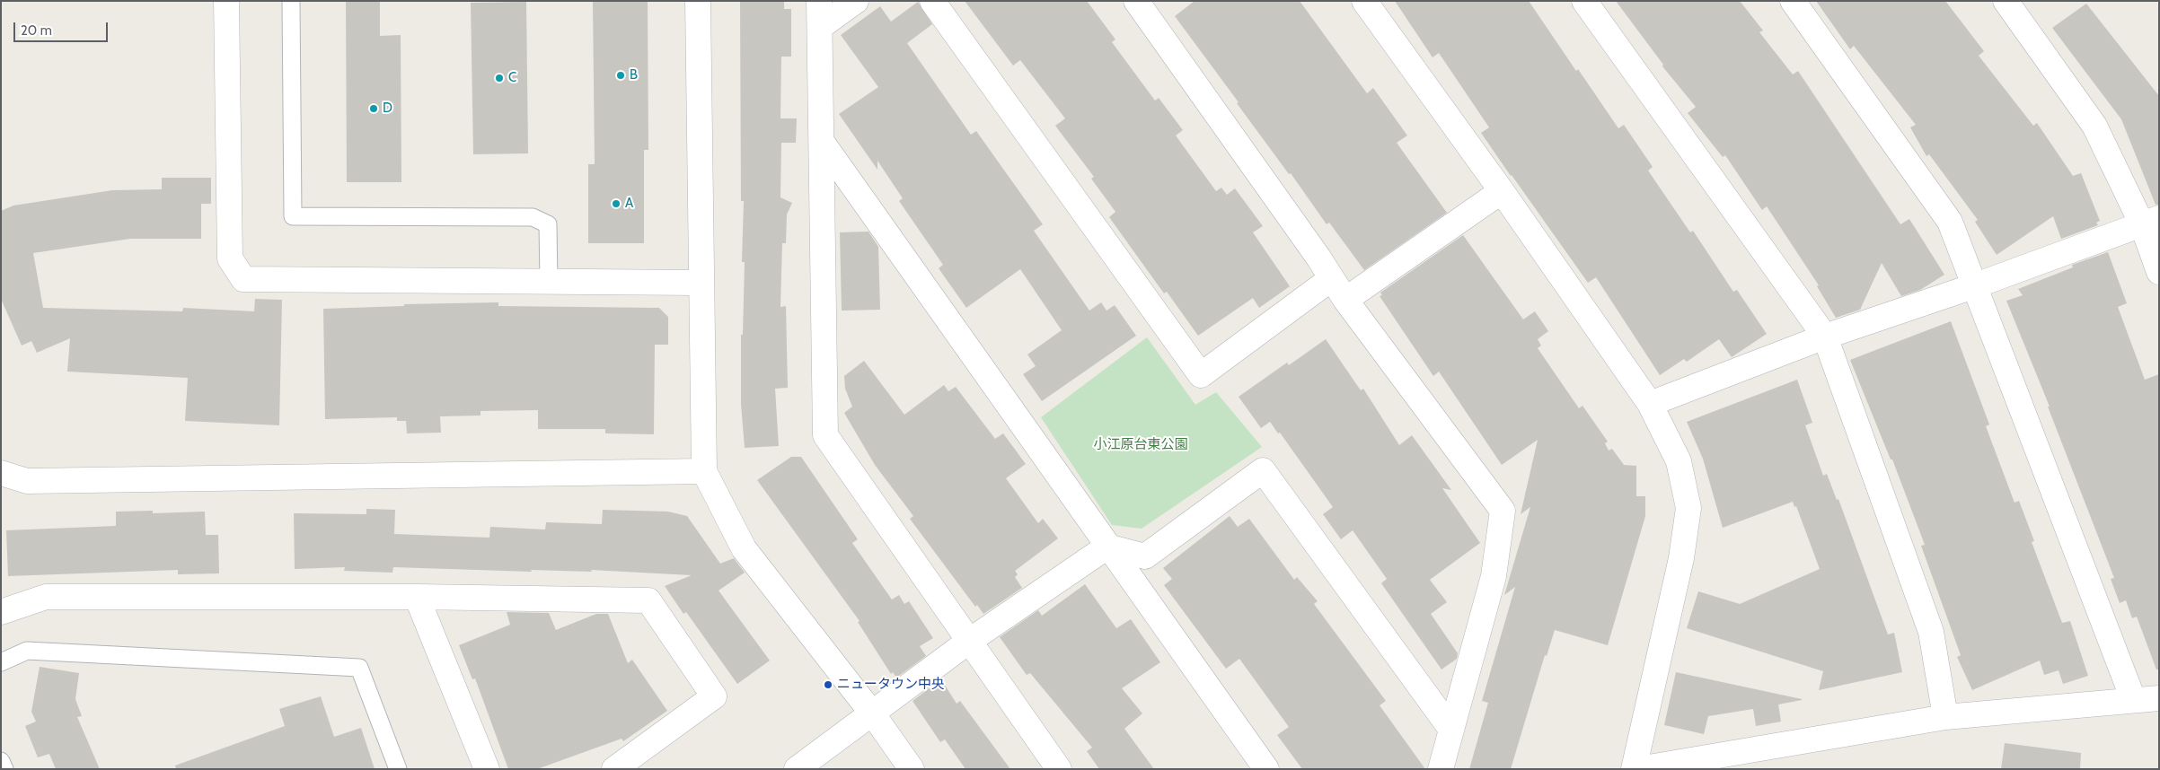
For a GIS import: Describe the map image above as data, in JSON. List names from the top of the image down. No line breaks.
{"parks":["小江原台東公園"],"places":["B","C","D","A","ニュータウン中央"],"scale_bar":"20 m"}
